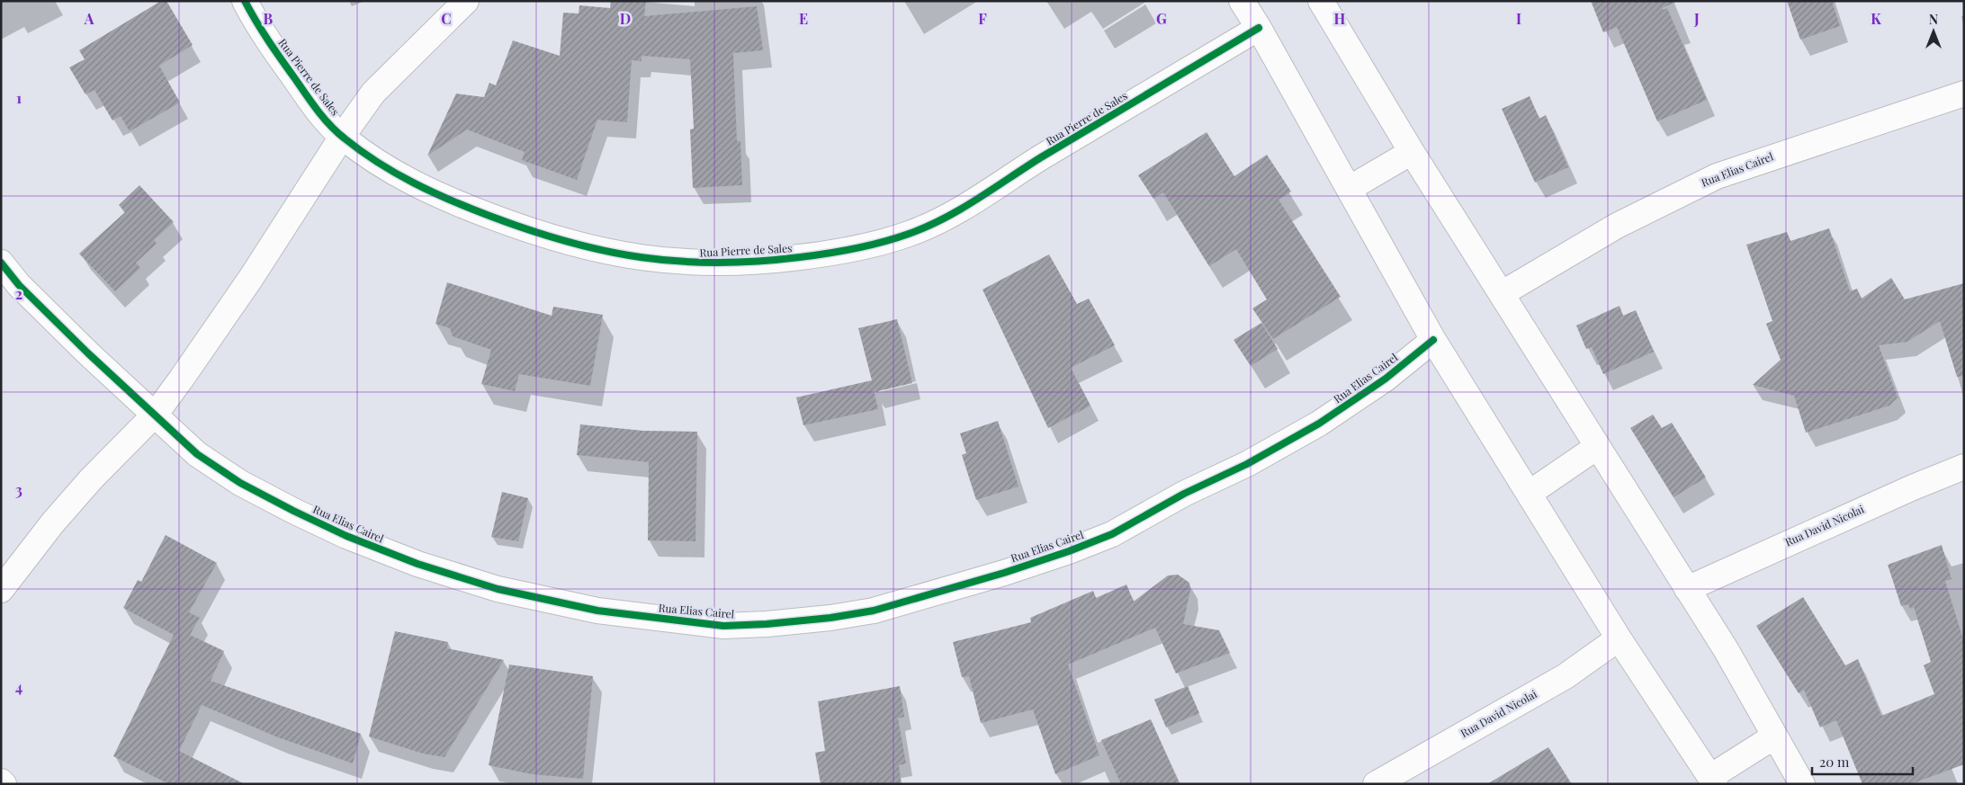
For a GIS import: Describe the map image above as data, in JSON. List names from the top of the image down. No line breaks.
{"streets":{"street":["Rua Pierre de Sales","Rua Elias Cairel","Rua David Nicolai"]},"scale_bar":"20 m","north":"top","grid":{"columns":["A","B","C","D","E","F","G","H","I","J","K"],"rows":["1","2","3","4"]}}
